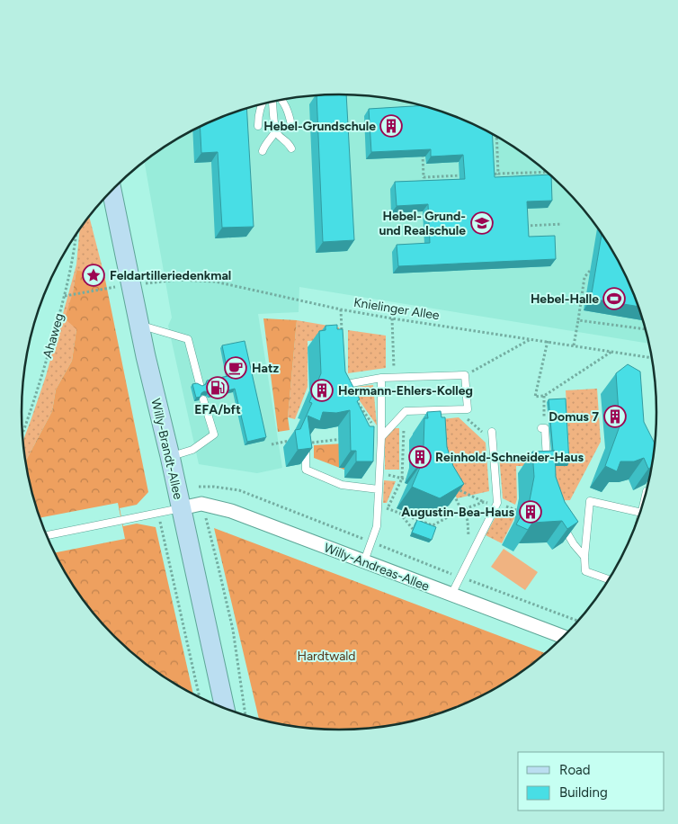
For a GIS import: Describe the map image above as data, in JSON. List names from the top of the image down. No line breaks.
{"streets":{"main road":["Willy-Brandt-Allee"],"street":["Willy-Andreas-Allee"],"path":["Knielinger Allee","Ahaweg"]},"crossings":[["Knielinger Allee","Ahaweg"],["Knielinger Allee","Willy-Brandt-Allee"],["Willy-Brandt-Allee","Willy-Andreas-Allee"]],"parks":["Hardtwald"],"places":{"building":["Hebel-Grundschule","Hermann-Ehlers-Kolleg","Domus 7","Reinhold-Schneider-Haus","Augustin-Bea-Haus"],"school or university":["Hebel- Grund- und Realschule"],"place":["Feldartilleriedenkmal"],"sports":["Hebel-Halle"],"cafe":["Hatz"],"fuel station":["EFA/bft"]},"legend":["Road","Building"]}
